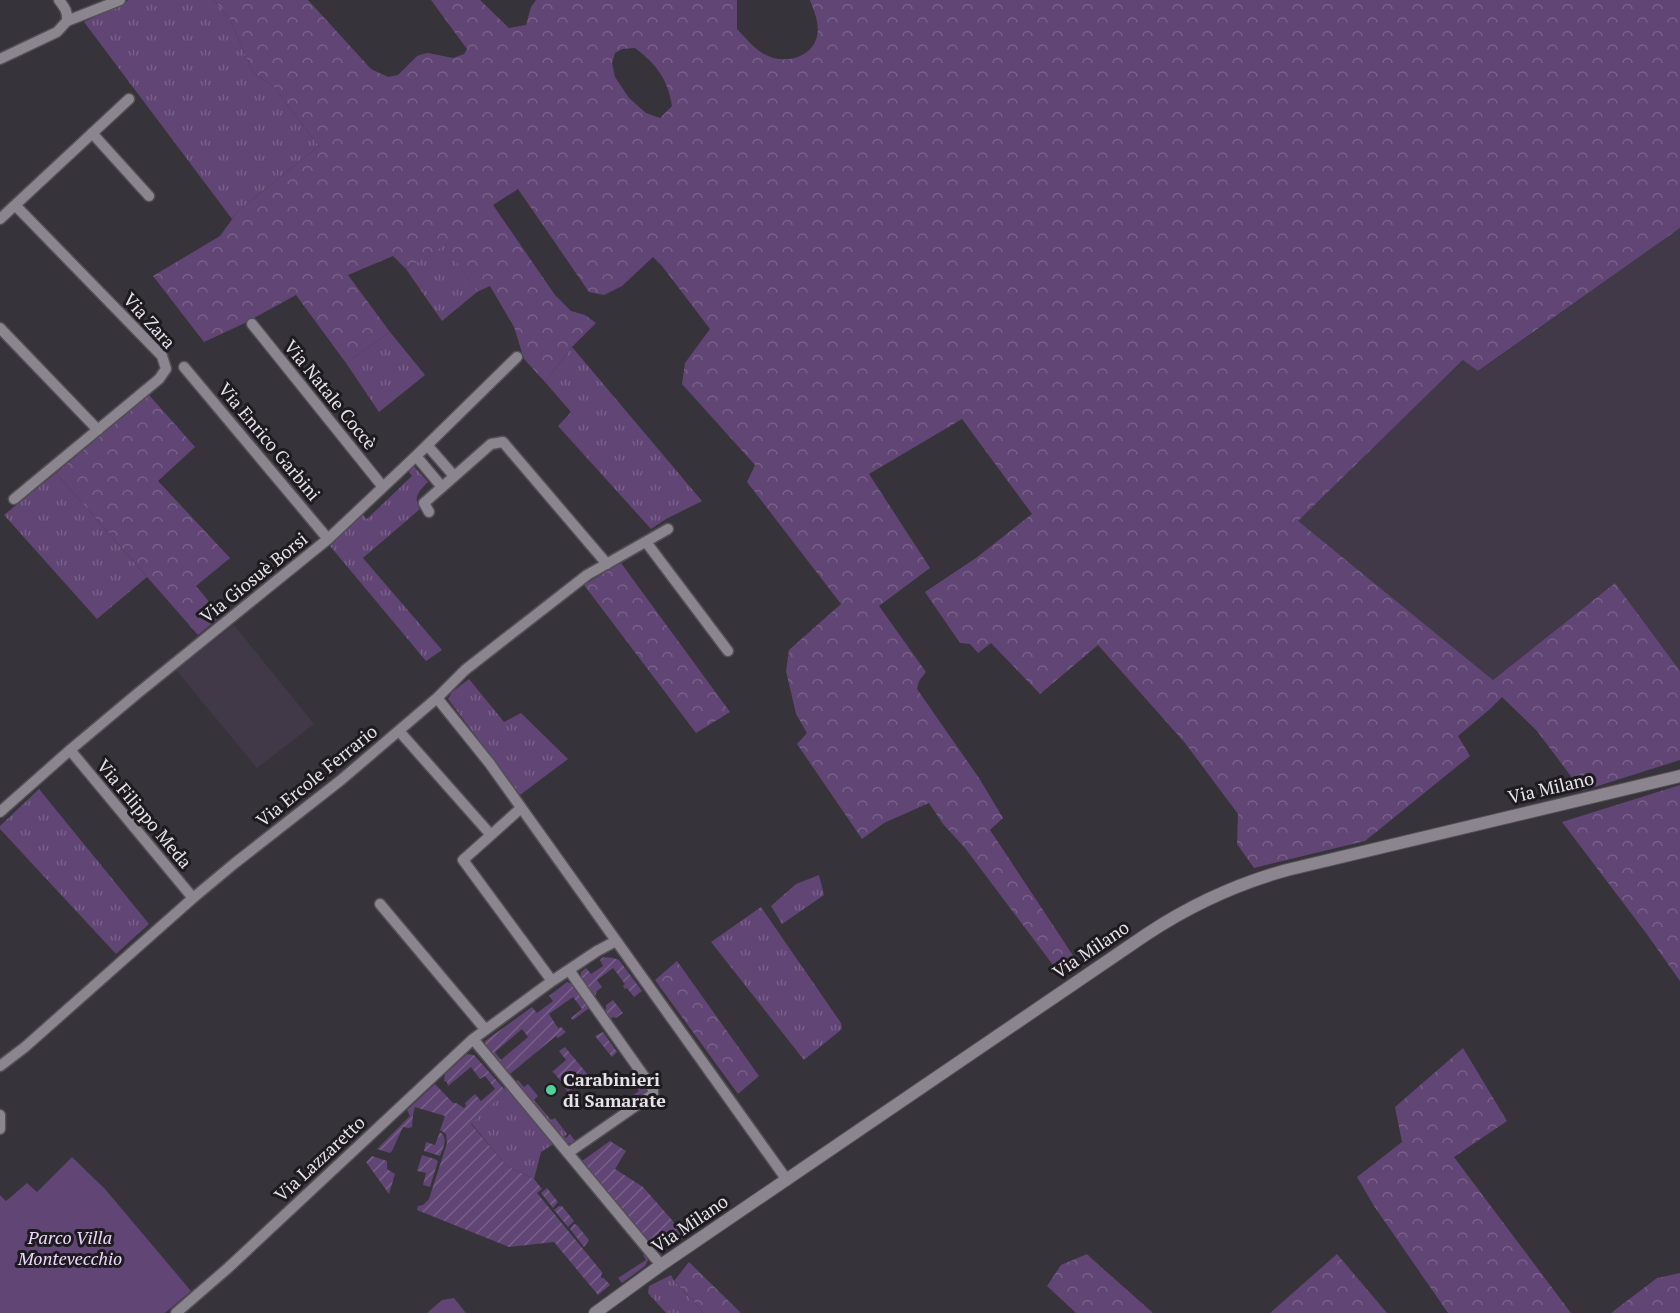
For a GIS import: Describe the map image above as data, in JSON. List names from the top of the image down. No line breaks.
{"streets":{"street":["Via Zara","Via Natale Coccè","Via Enrico Garbini","Via Giosuè Borsi","Via Ercole Ferrario","Via Milano","Via Filippo Meda","Via Lazzaretto"]},"crossings":[["Via Natale Coccè","Via Giosuè Borsi"],["Via Enrico Garbini","Via Giosuè Borsi"],["Via Giosuè Borsi","Via Filippo Meda"],["Via Ercole Ferrario","Via Filippo Meda"]],"parks":["Parco Villa Montevecchio"],"places":["Carabinieri di Samarate"]}
